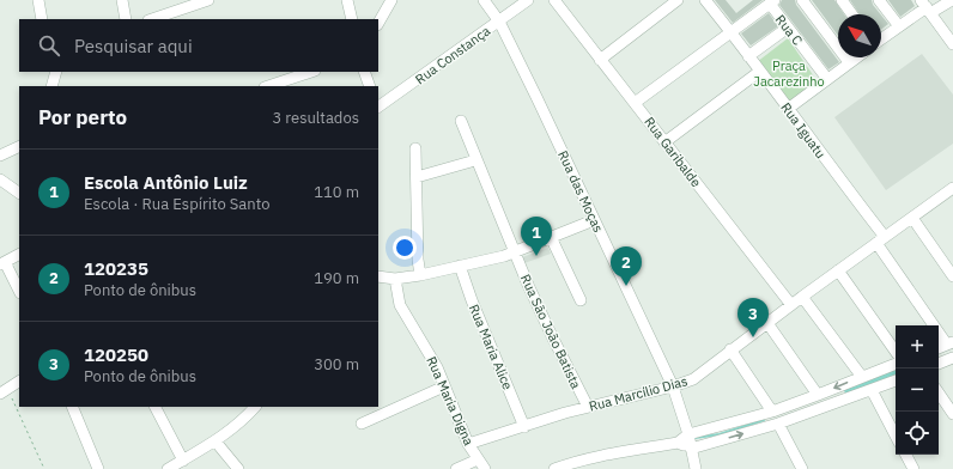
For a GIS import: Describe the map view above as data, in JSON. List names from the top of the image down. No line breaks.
{"streets":{"street":["Rua C","Rua Constança","Rua Iguatu","Rua Garibalde","Rua das Moças","Rua São João Batista","Rua Maria Alice","Rua Marcílio Dias","Rua Maria Digna"]},"crossings":[["Rua Constança","Rua das Moças"],["Rua Iguatu","Rua Marcílio Dias"],["Rua Garibalde","Rua Marcílio Dias"],["Rua das Moças","Rua Marcílio Dias"],["Rua São João Batista","Rua Marcílio Dias"],["Rua Maria Alice","Rua Marcílio Dias"],["Rua Marcílio Dias","Rua Maria Digna"]],"parks":["Praça Jacarezinho"],"north":"top left","page":{"search":"Pesquisar aqui","heading":["Por perto","3 resultados"],"list":[{"mark":"1","name":"Escola Antônio Luiz","note":"Escola · Rua Espírito Santo","value":"110 m"},{"mark":"2","name":"120235","note":"Ponto de ônibus","value":"190 m"},{"mark":"3","name":"120250","note":"Ponto de ônibus","value":"300 m"}],"pins":["1","2","3"],"map_buttons":["+","−"]}}
